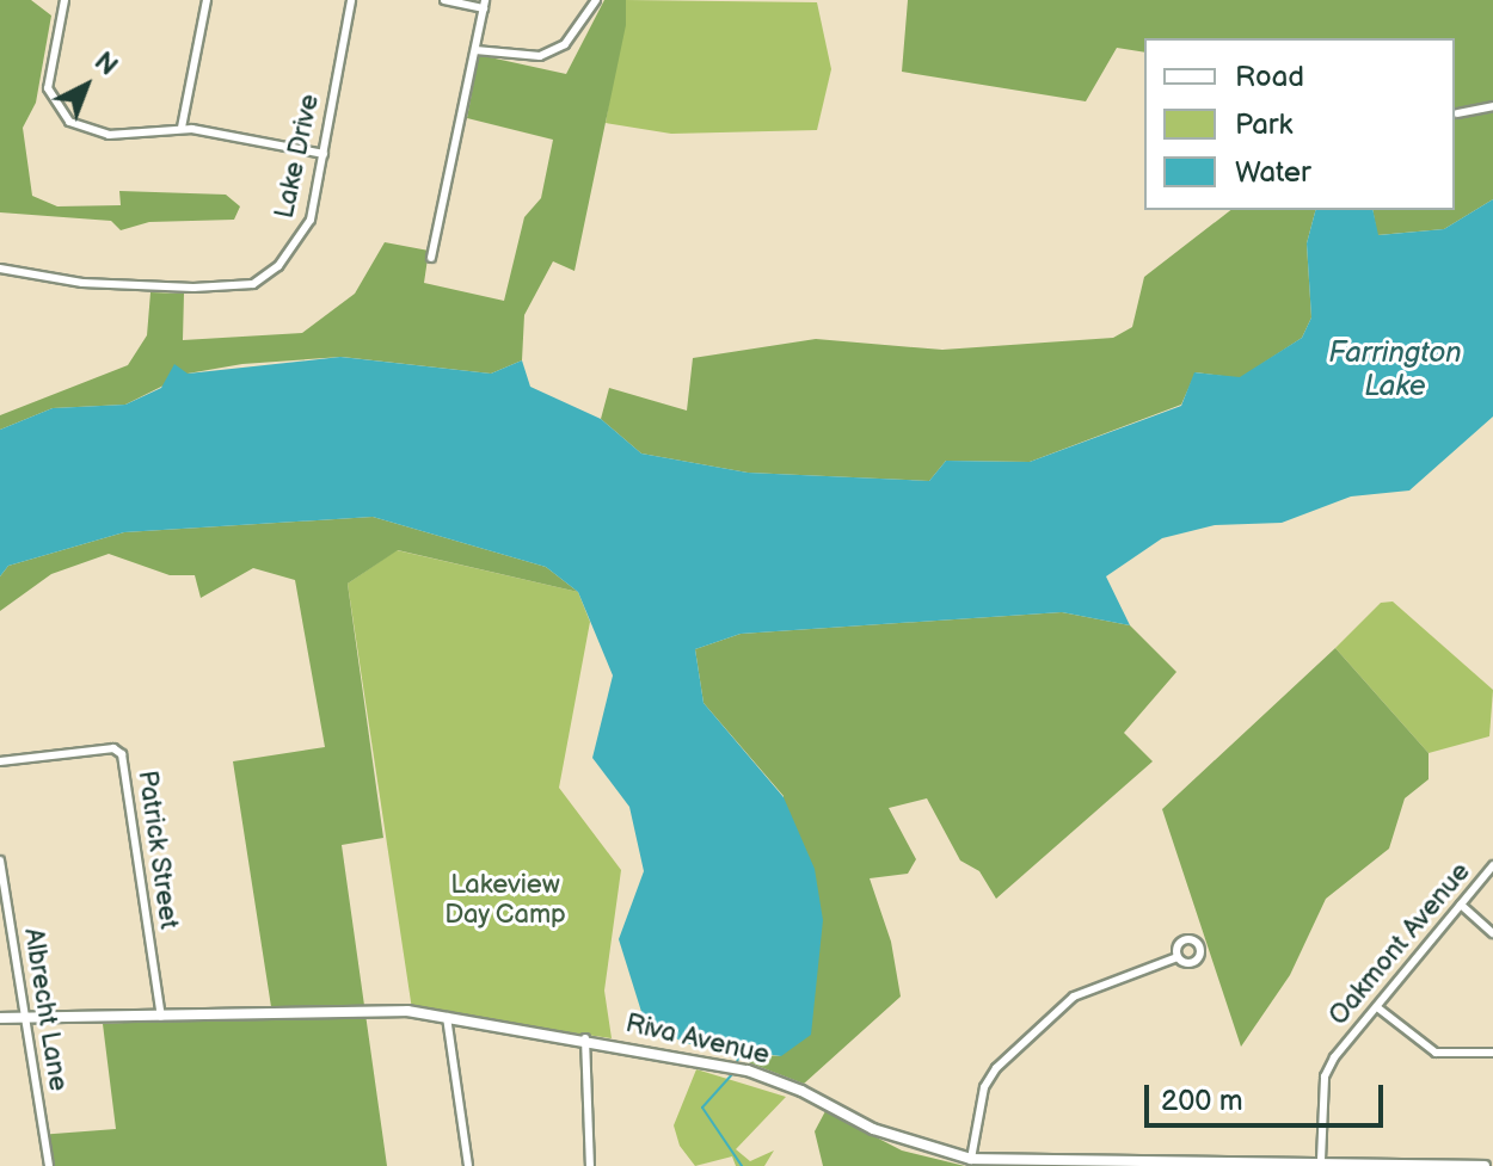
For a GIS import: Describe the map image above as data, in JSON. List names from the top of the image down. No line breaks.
{"streets":{"street":["Lake Drive","Patrick Street","Oakmont Avenue","Albrecht Lane","Riva Avenue"]},"crossings":[["Patrick Street","Riva Avenue"],["Oakmont Avenue","Riva Avenue"],["Albrecht Lane","Riva Avenue"]],"water":["Farrington Lake"],"parks":["Lakeview Day Camp"],"legend":["Road","Park","Water"],"scale_bar":"200 m","north":"top right"}
